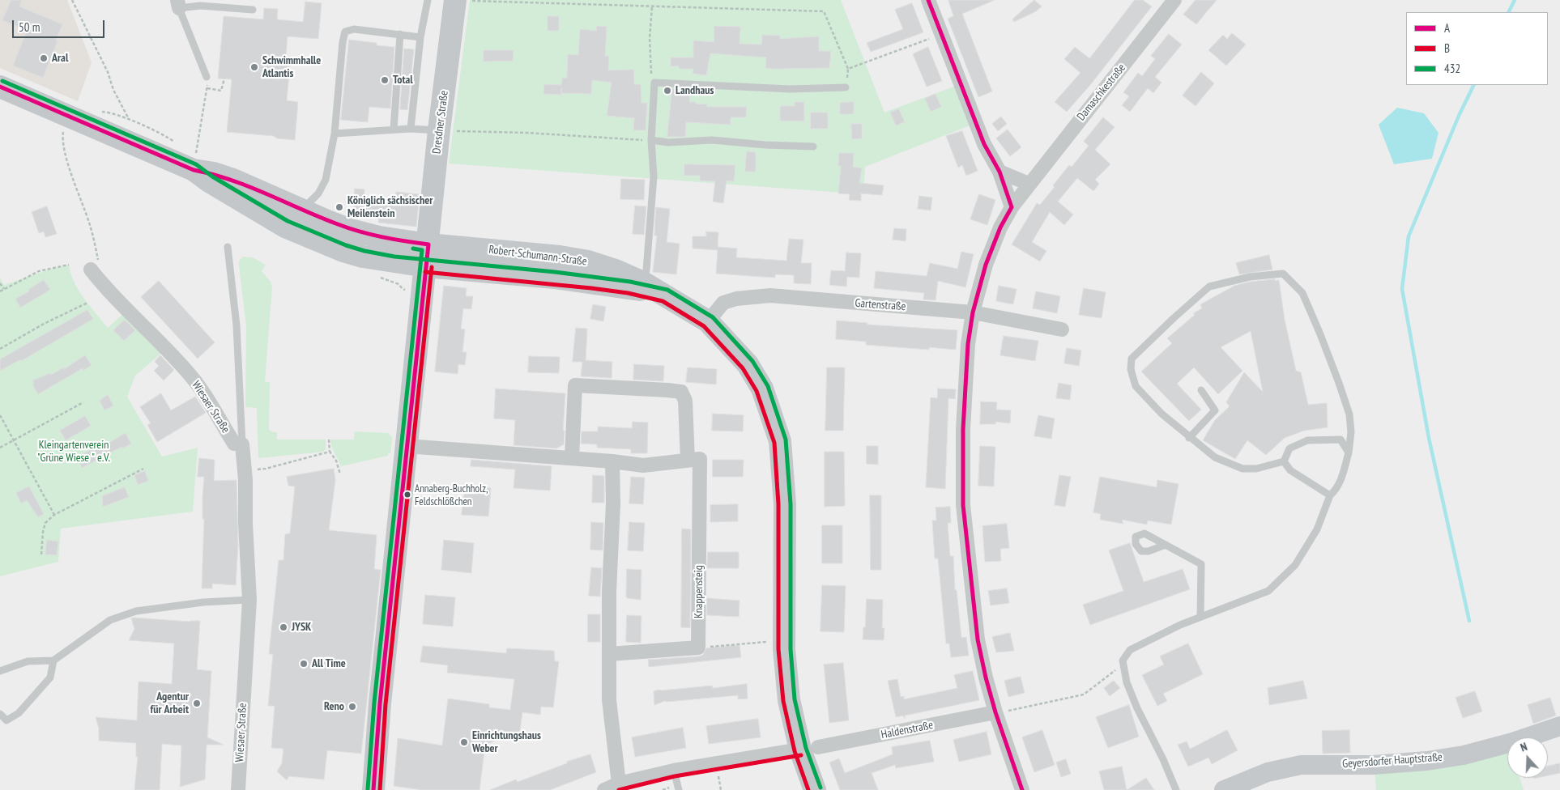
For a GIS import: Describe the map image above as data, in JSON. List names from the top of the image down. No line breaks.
{"streets":{"main road":["Dresdner Straße","Robert-Schumann-Straße","Geyersdorfer Hauptstraße"],"street":["Damaschkestraße","Gartenstraße","Wiesaer Straße","Knappensteig","Haldenstraße"]},"crossings":[["Damaschkestraße","Gartenstraße"],["Damaschkestraße","Haldenstraße"],["Dresdner Straße","Robert-Schumann-Straße"],["Robert-Schumann-Straße","Gartenstraße"],["Robert-Schumann-Straße","Haldenstraße"]],"parks":["Kleingartenverein \"Grüne Wiese \" e.V."],"places":["Aral","Schwimmhalle Atlantis","Total","Landhaus","Königlich sächsischer Meilenstein","Annaberg-Buchholz, Feldschlößchen","JYSK","All Time","Agentur für Arbeit","Reno","Einrichtungshaus Weber"],"lines":["transit line A","transit line 432","transit line B"],"legend":["A","B","432"],"scale_bar":"50 m","north":"top"}
